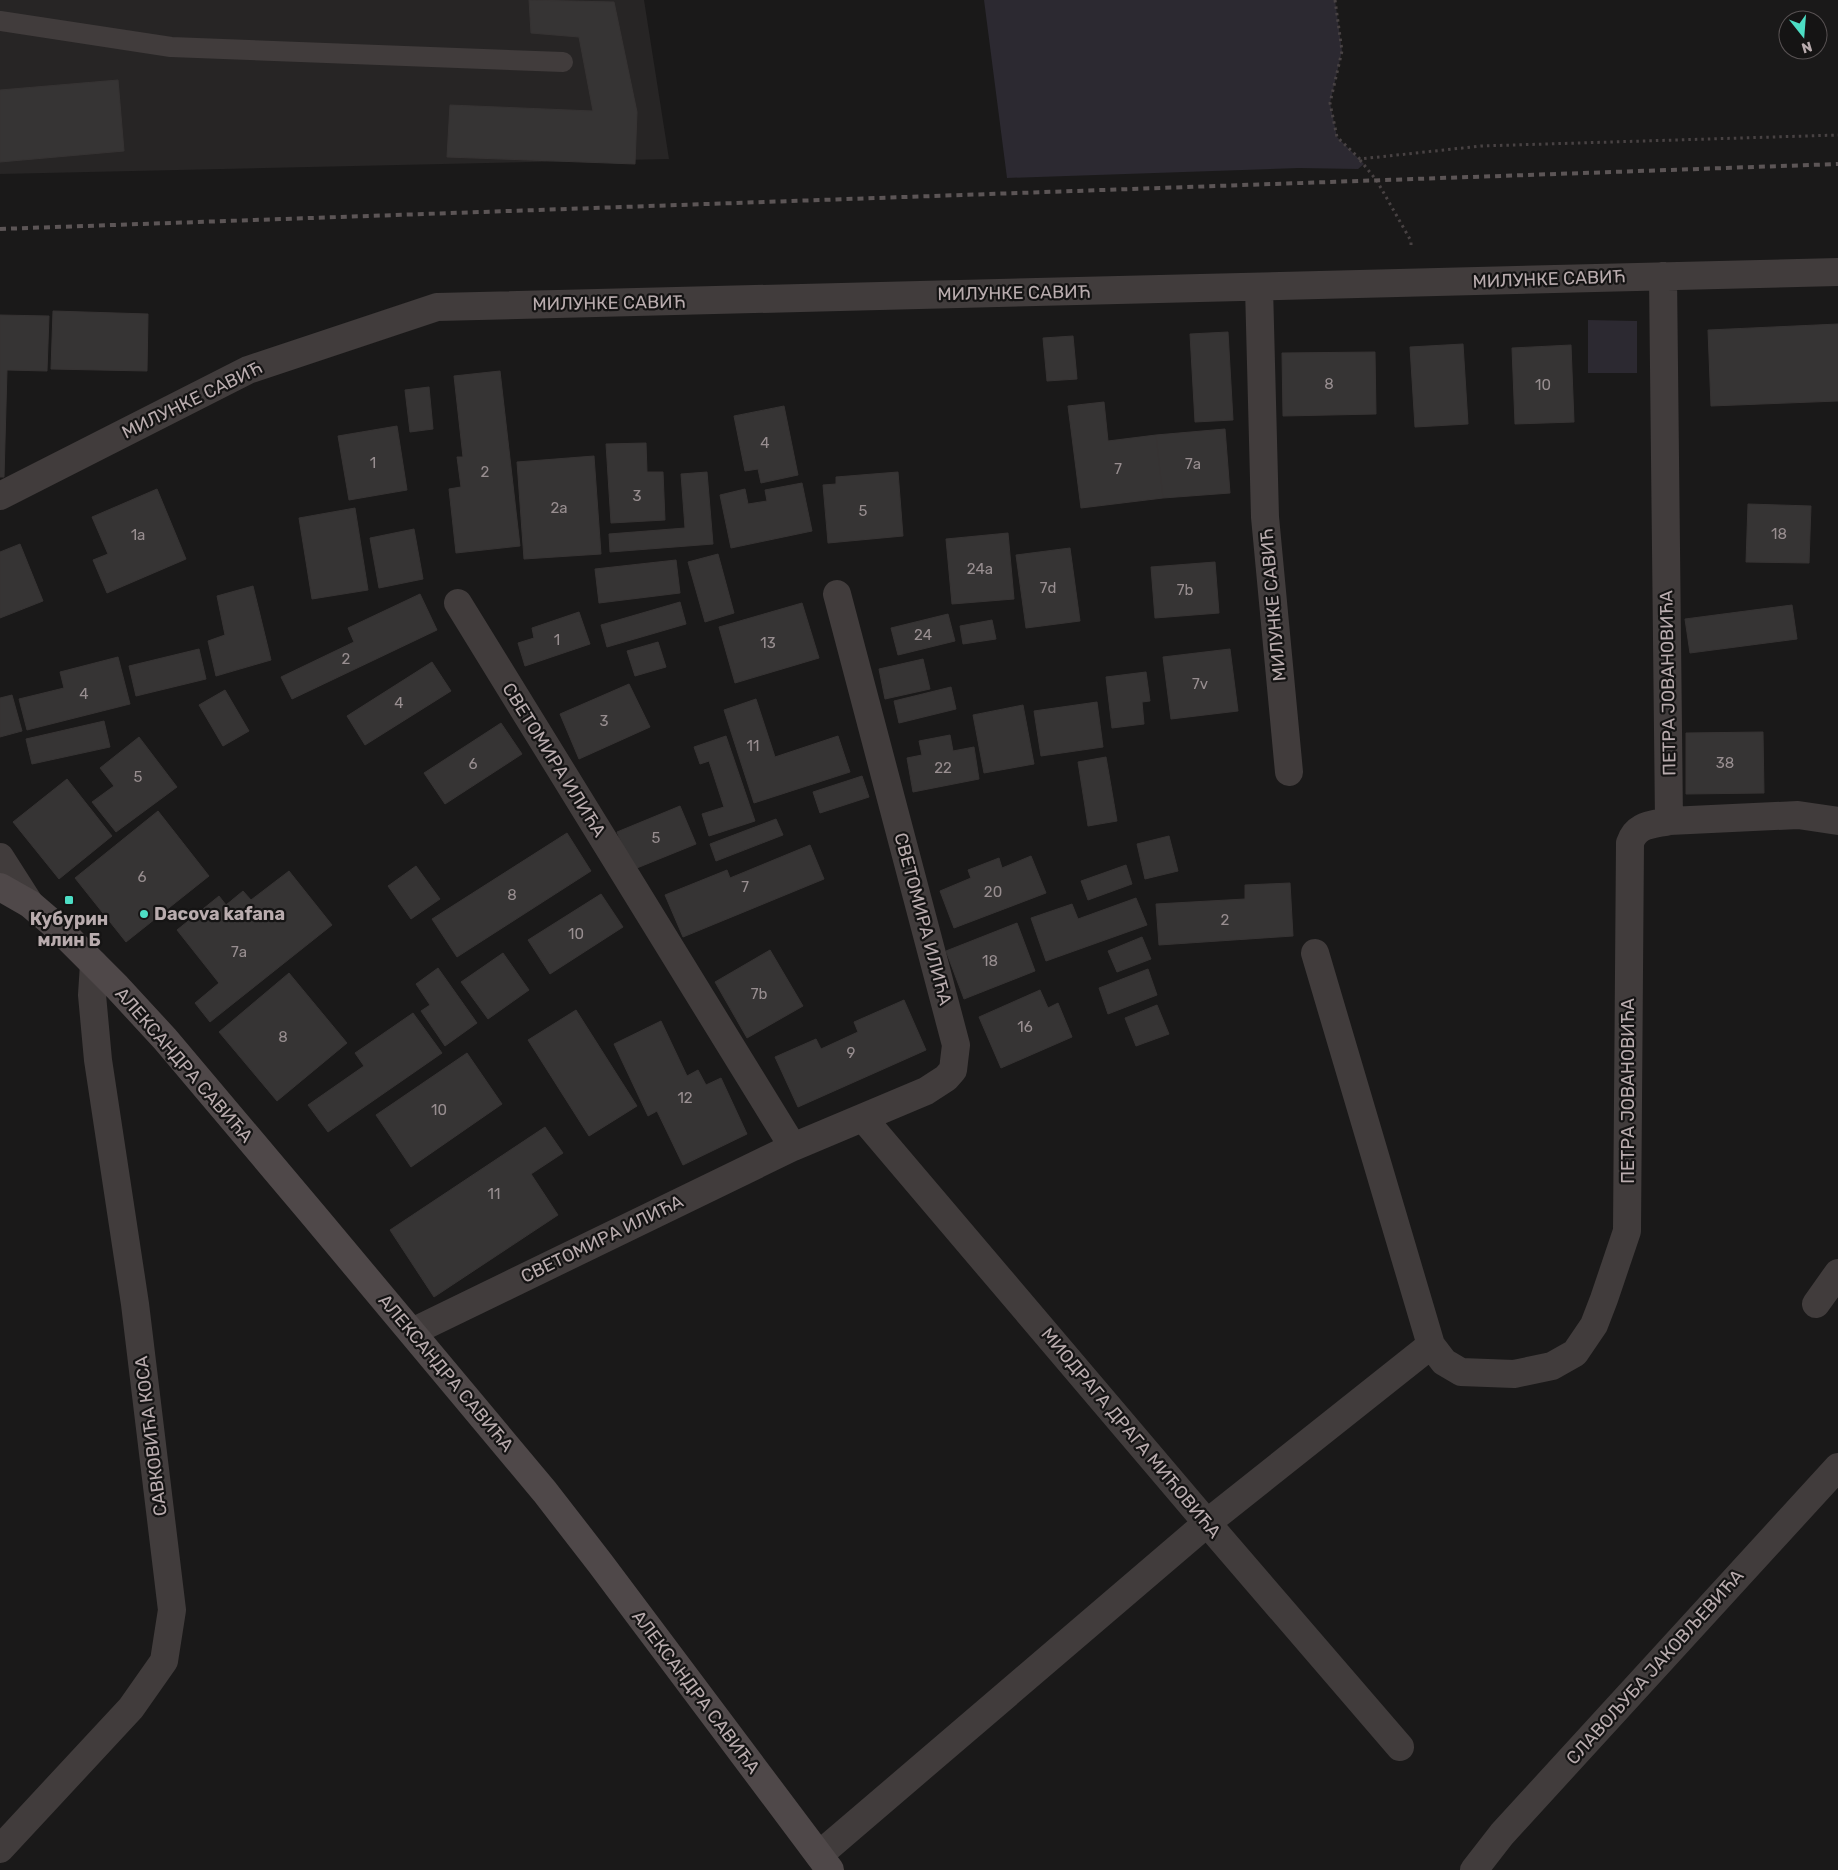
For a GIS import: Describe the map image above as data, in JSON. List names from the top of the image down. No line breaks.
{"streets":{"main road":["АЛЕКСАНДРА САВИЋА"],"street":["МИЛУНКЕ САВИЋ","ПЕТРА ЈОВАНОВИЋА","СВЕТОМИРА ИЛИЋА","МИОДРАГА ДРАГА МИЋОВИЋА","САВКОВИЋА КОСА","СЛАВОЉУБА ЈАКОВЉЕВИЋА"]},"crossings":[["МИЛУНКЕ САВИЋ","ПЕТРА ЈОВАНОВИЋА"],["СВЕТОМИРА ИЛИЋА","АЛЕКСАНДРА САВИЋА"],["СВЕТОМИРА ИЛИЋА","МИОДРАГА ДРАГА МИЋОВИЋА"],["АЛЕКСАНДРА САВИЋА","САВКОВИЋА КОСА"]],"places":{"transit":["Кубурин млин Б"],"other":["Dacova kafana"]},"house_numbers":["8","10","4","1","7a","7","2","3","2a","5","18","1a","24a","7d","7b","24","1","13","2","7v","4","4","3","11","38","6","22","5","5","6","7","20","8","2","10","7a","18","7b","16","8","9","12","10","11"],"north":"bottom"}
